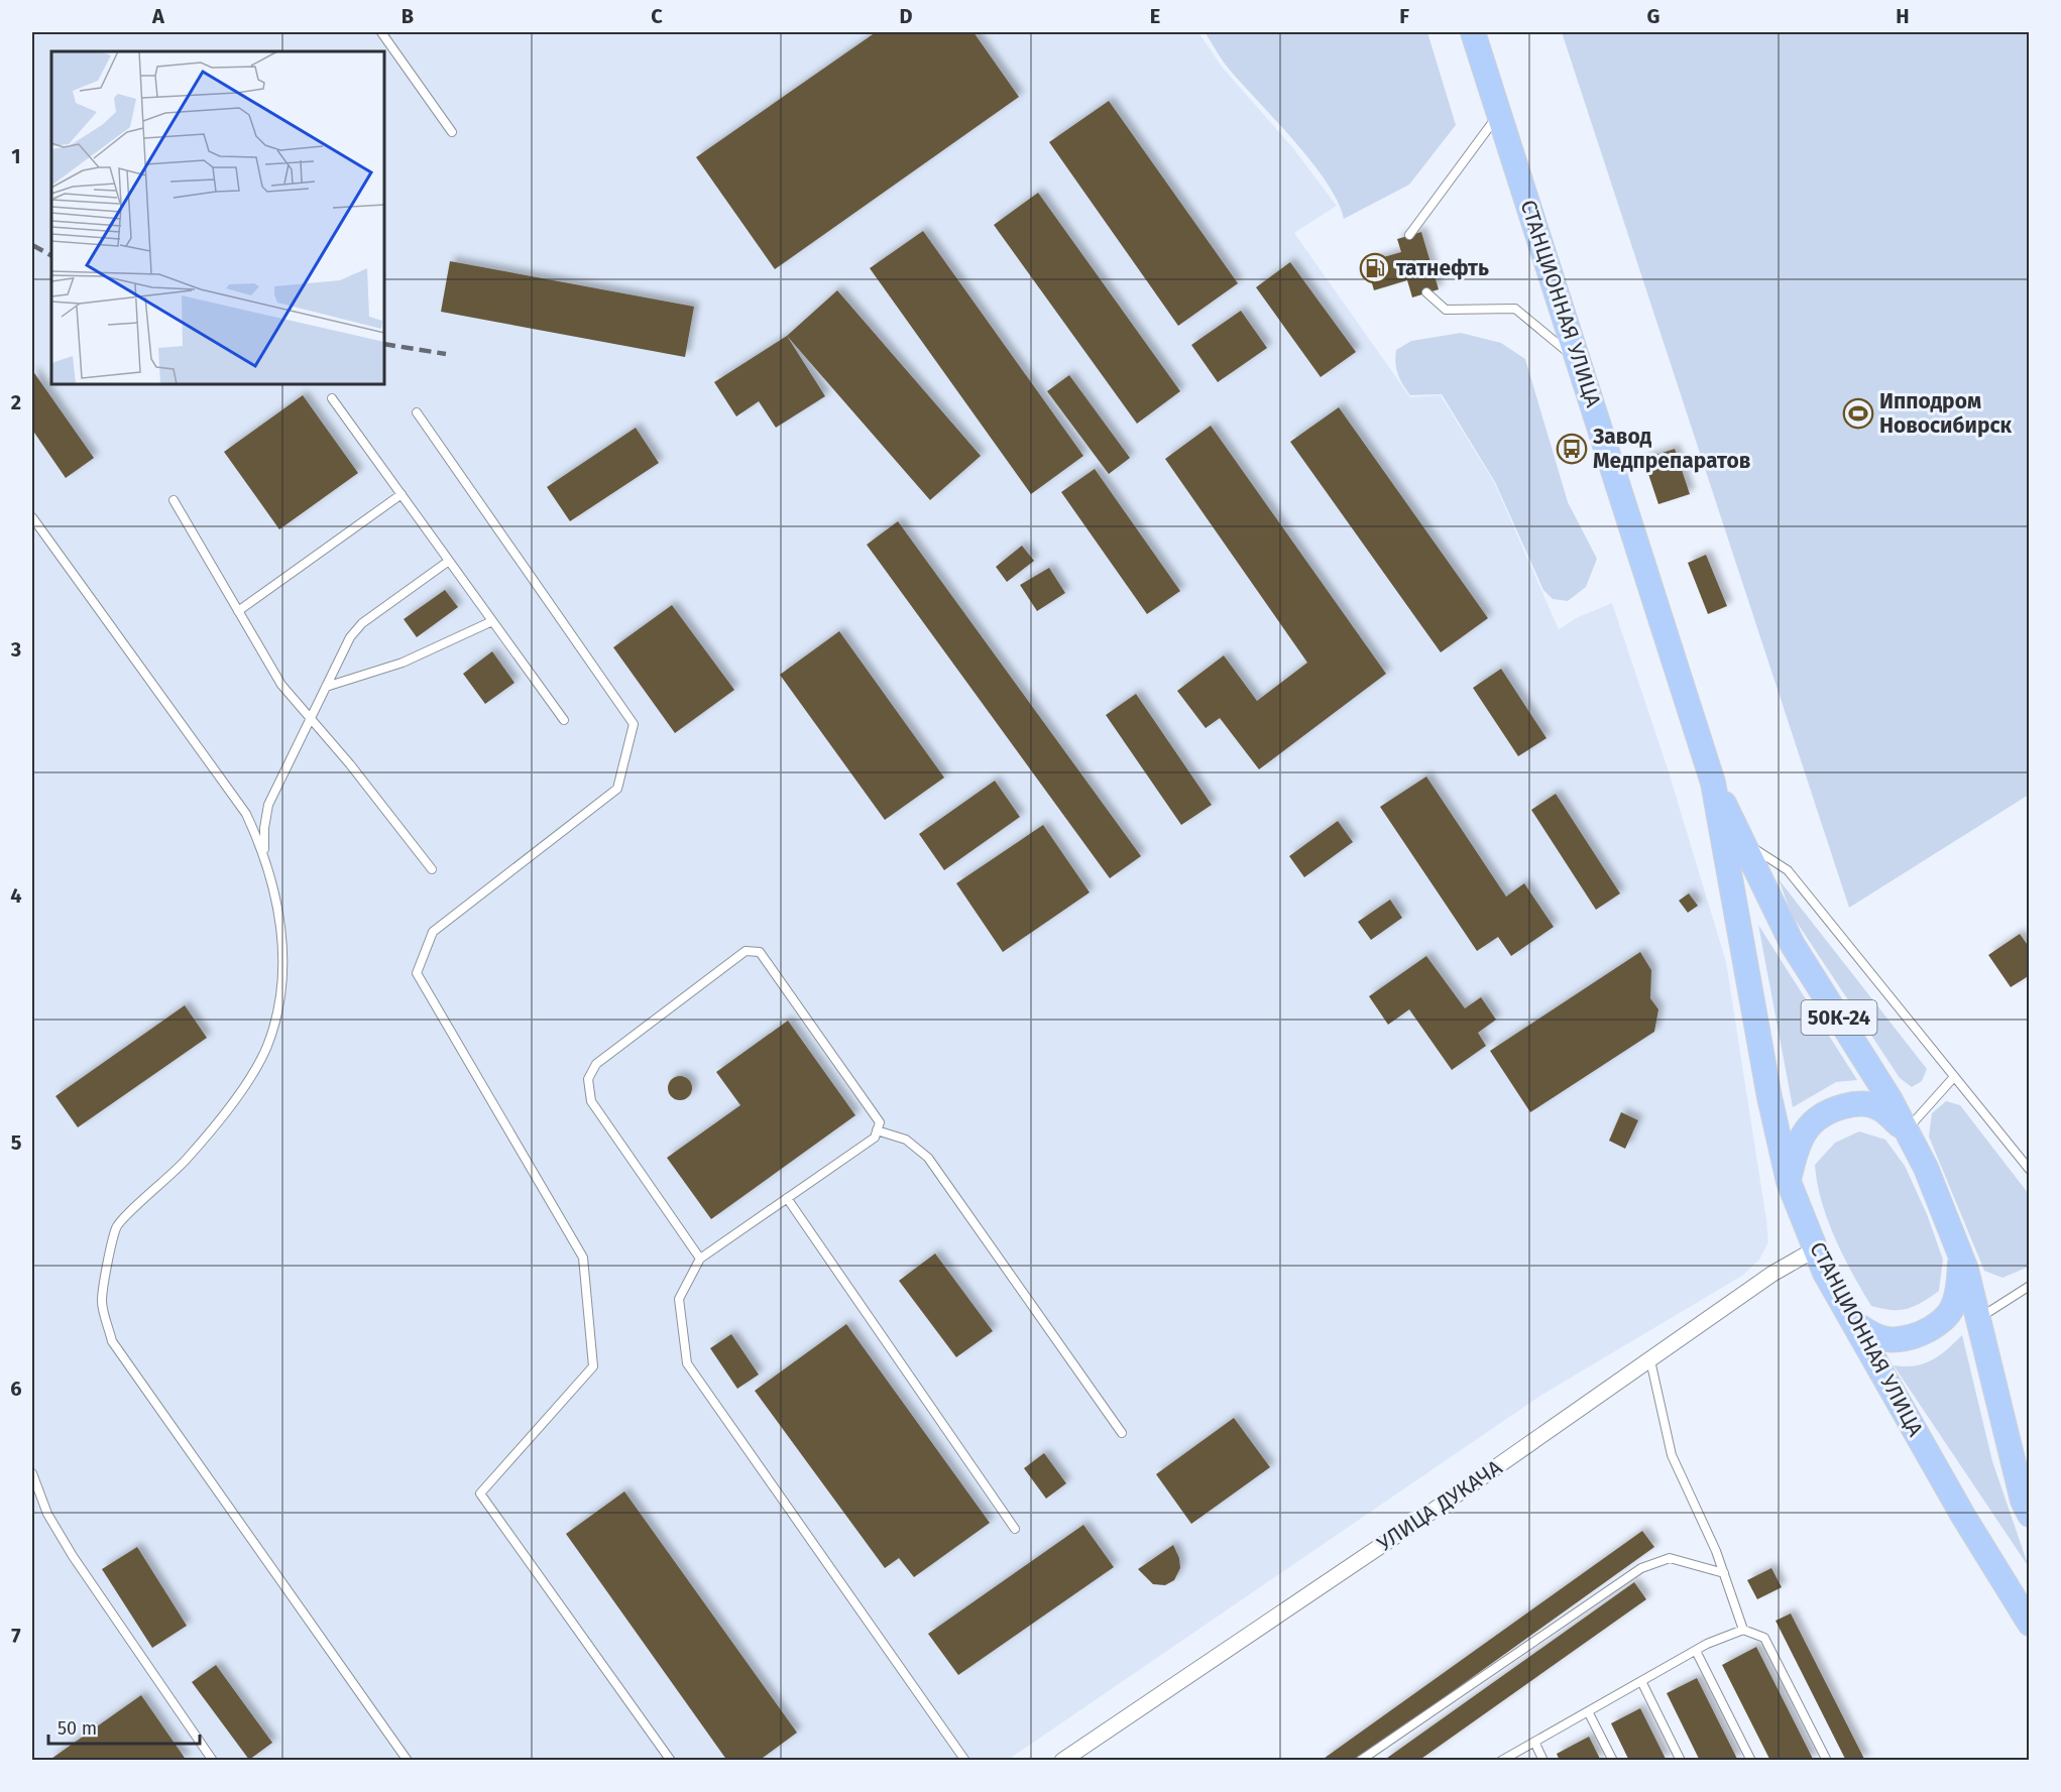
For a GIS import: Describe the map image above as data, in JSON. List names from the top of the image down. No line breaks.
{"streets":{"main road":["СТАНЦИОННАЯ УЛИЦА","50К-24"],"street":["УЛИЦА ДУКАЧА"]},"crossings":[["СТАНЦИОННАЯ УЛИЦА","УЛИЦА ДУКАЧА"]],"places":{"fuel station":["татнефть"],"sports":["Ипподром Новосибирск"],"bus stop":["Завод Медпрепаратов"]},"scale_bar":"50 m","grid":{"columns":["A","B","C","D","E","F","G","H"],"rows":["1","2","3","4","5","6","7"]}}
